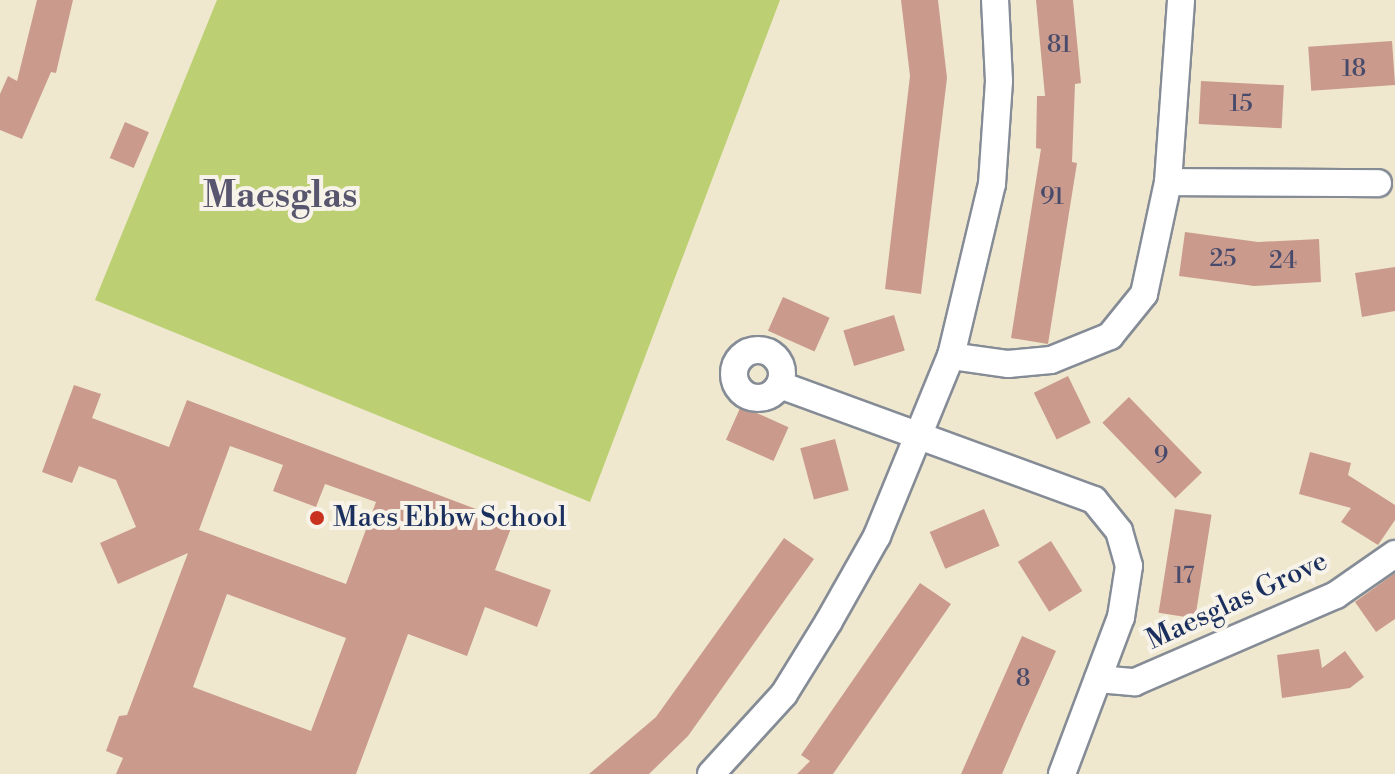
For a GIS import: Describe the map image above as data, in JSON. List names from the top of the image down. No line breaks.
{"streets":{"street":["Maesglas Grove"]},"districts":["Maesglas"],"places":["Maes Ebbw School"],"house_numbers":["81","18","15","91","25","24","9","17","8"]}
